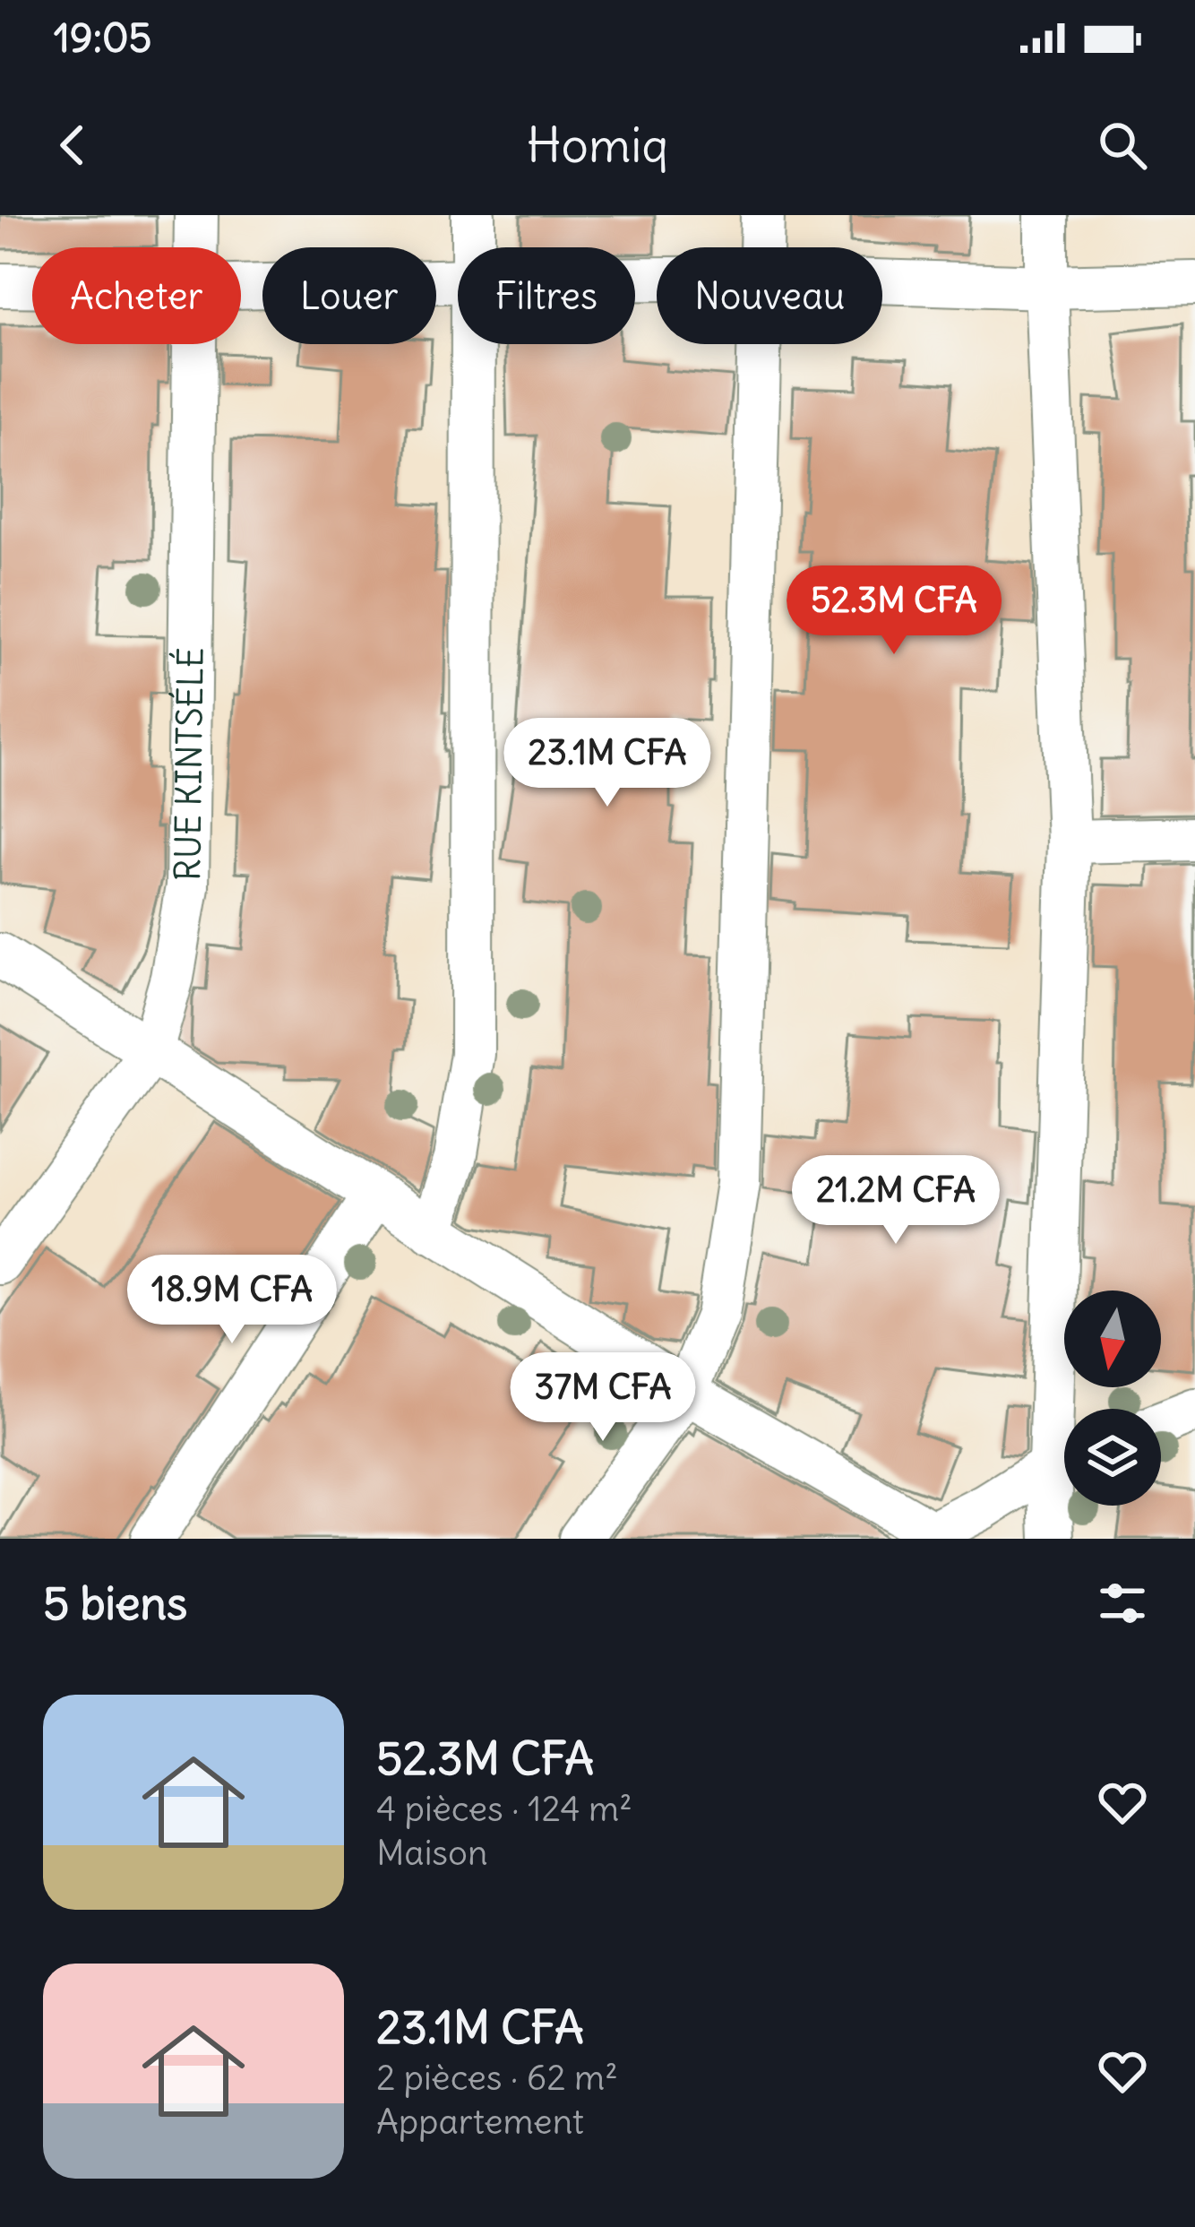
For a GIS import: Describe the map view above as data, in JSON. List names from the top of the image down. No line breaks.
{"streets":{"street":["RUE KINTSÉLÉ"]},"north":"bottom","page":{"status":"19:05","header":"Homiq","chip":["Acheter","Louer","Filtres","Nouveau"],"price":["52.3M CFA","23.1M CFA","21.2M CFA","18.9M CFA","37M CFA"],"heading":"5 biens","list":[{"name":"52.3M CFA","note":"4 pièces · 124 m² · Maison"},{"name":"23.1M CFA","note":"2 pièces · 62 m² · Appartement"}]}}
